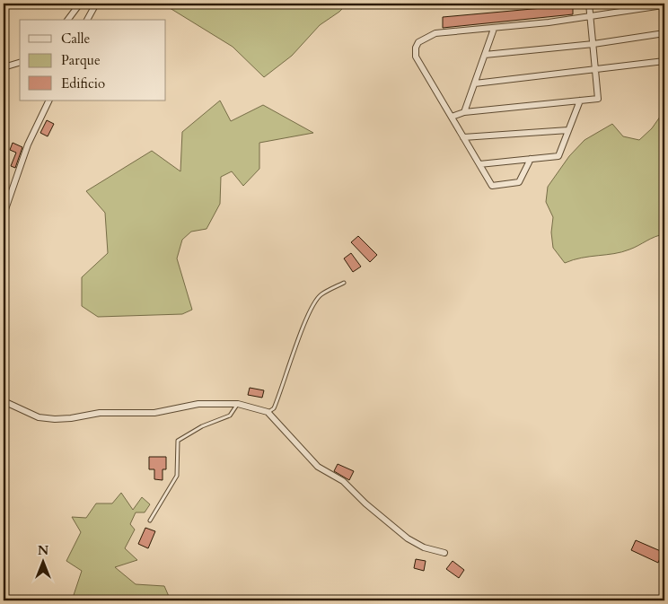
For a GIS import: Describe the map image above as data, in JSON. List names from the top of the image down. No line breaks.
{"legend":["Calle","Parque","Edificio"],"north":"top"}
